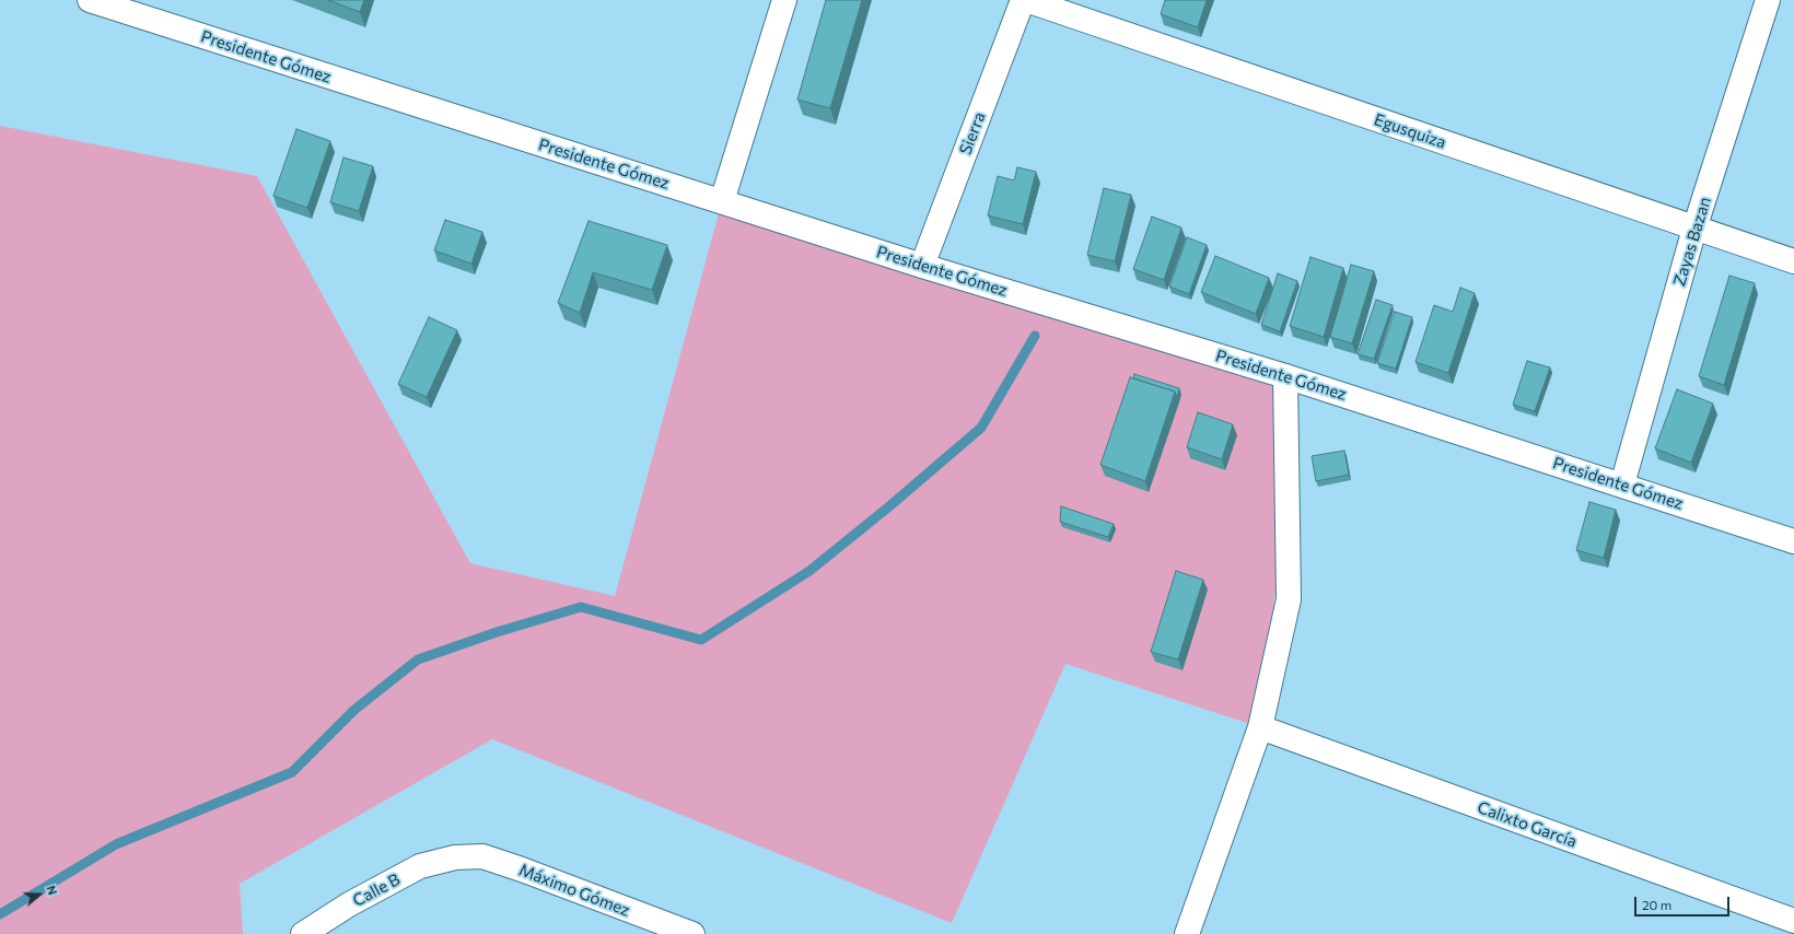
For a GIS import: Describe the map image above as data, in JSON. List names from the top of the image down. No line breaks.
{"streets":{"street":["Presidente Gómez","Egusquiza","Sierra","Zayas Bazan","Calixto García","Calle B","Máximo Gómez"]},"crossings":[["Presidente Gómez","Sierra"],["Presidente Gómez","Zayas Bazan"],["Egusquiza","Sierra"],["Egusquiza","Zayas Bazan"],["Calle B","Máximo Gómez"]],"scale_bar":"20 m","north":"right"}
